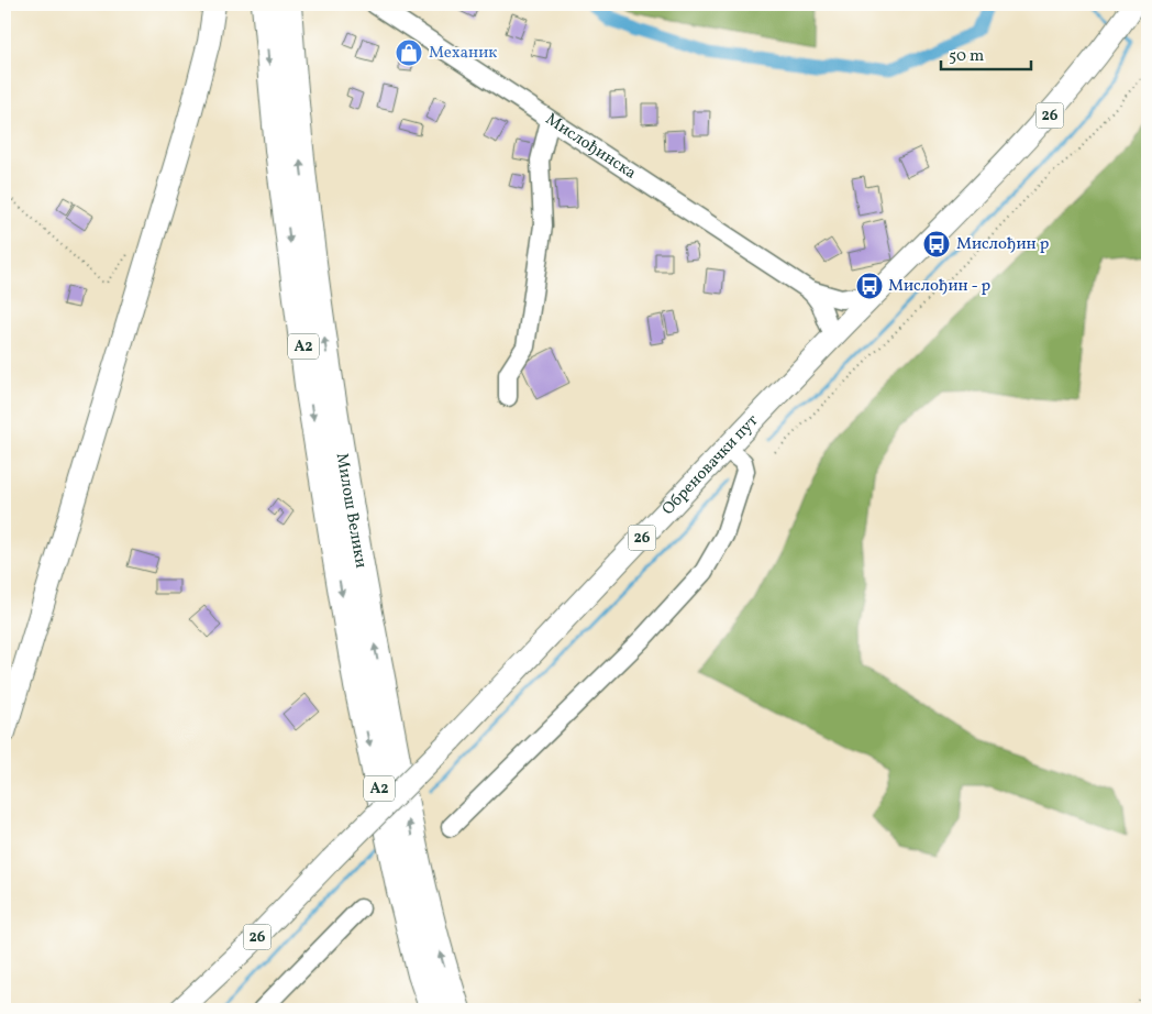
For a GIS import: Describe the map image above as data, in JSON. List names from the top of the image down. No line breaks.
{"streets":{"highway":["A2","Милош Велики"],"main road":["26","Обреновачки пут"],"street":["Мислођинска"]},"crossings":[["Мислођинска","Обреновачки пут"]],"places":{"shop":["Механик"],"bus stop":["Мислођин р","Мислођин - р"]},"scale_bar":"50 m"}
